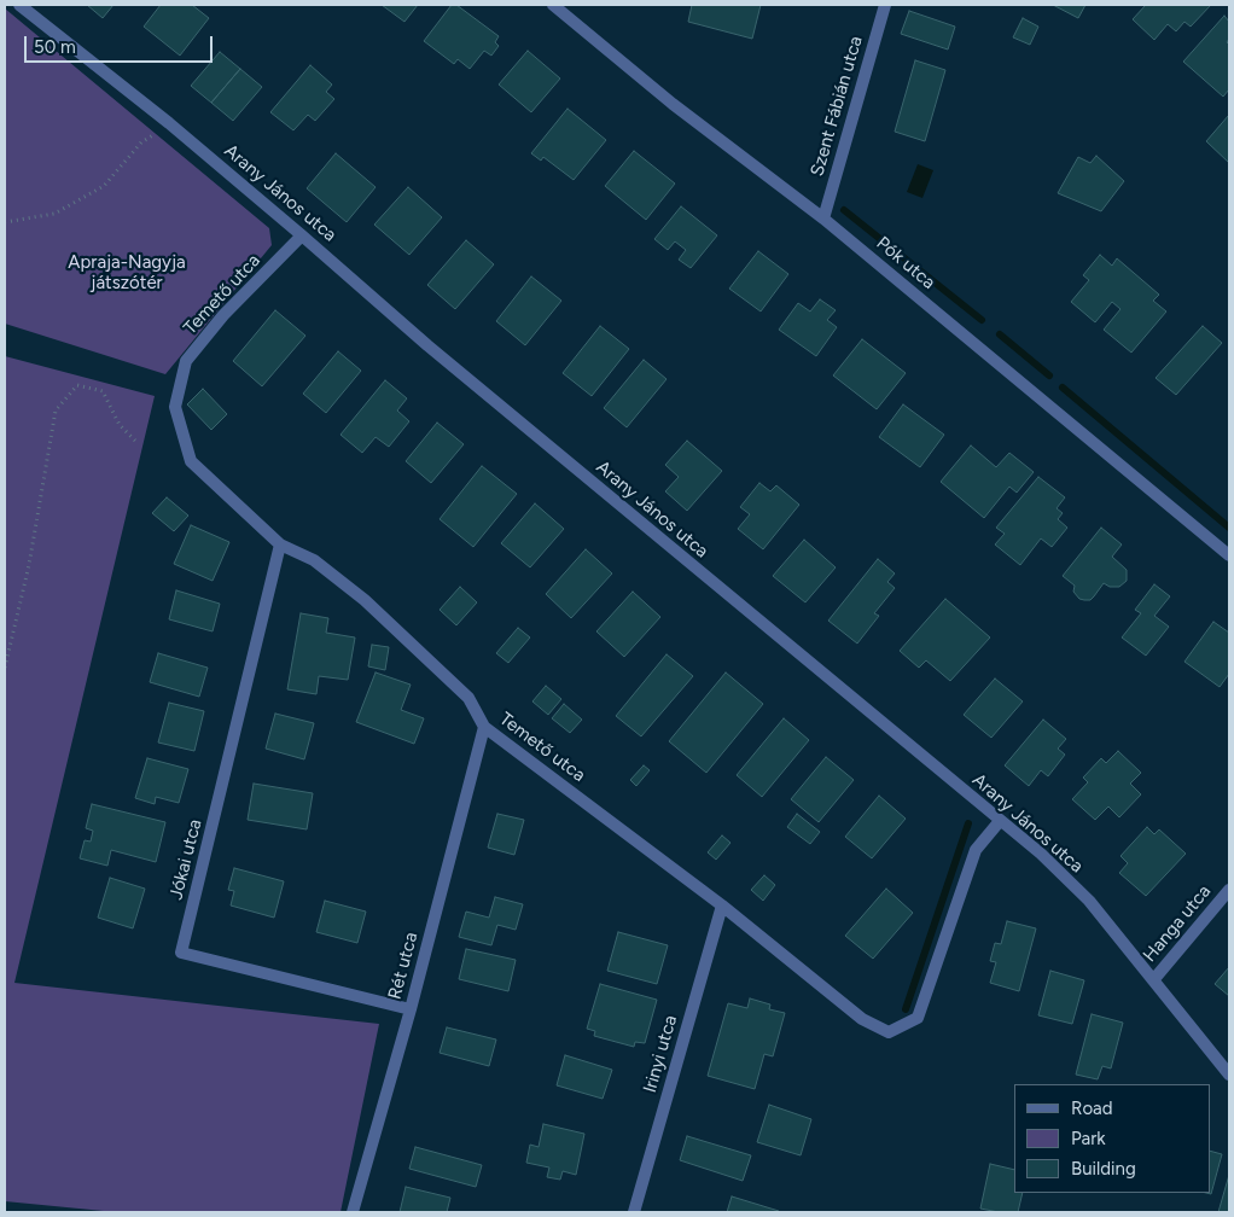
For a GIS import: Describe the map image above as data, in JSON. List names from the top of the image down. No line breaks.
{"streets":{"street":["Szent Fábián utca","Arany János utca","Pók utca","Temető utca","Jókai utca","Hanga utca","Rét utca","Irinyi utca"]},"crossings":[["Szent Fábián utca","Pók utca"],["Arany János utca","Temető utca"],["Arany János utca","Hanga utca"],["Temető utca","Jókai utca"],["Temető utca","Rét utca"],["Temető utca","Irinyi utca"],["Jókai utca","Rét utca"]],"parks":["Apraja-Nagyja játszótér"],"legend":["Road","Park","Building"],"scale_bar":"50 m"}
